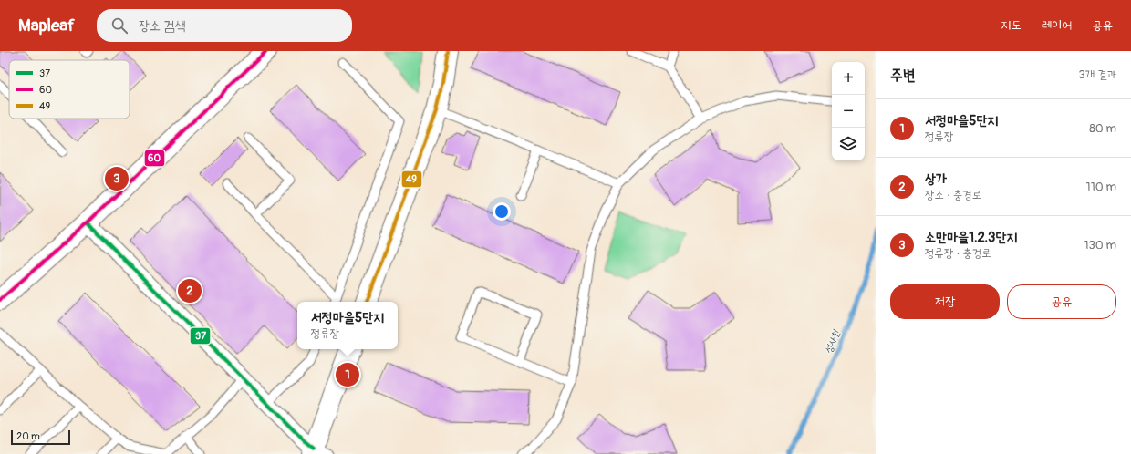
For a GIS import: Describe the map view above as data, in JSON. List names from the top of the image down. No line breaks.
{"water":["성사천"],"lines":["transit line 60","transit line 49","transit line 37"],"legend":["37","60","49"],"scale_bar":"20 m","page":{"header":"Mapleaf","search":"장소 검색","nav":["지도","레이어","공유"],"heading":["주변","3개 결과"],"map_buttons":["+","−"],"list":[{"mark":"1","name":"서정마을5단지","note":"정류장","value":"80 m"},{"mark":"2","name":"상가","note":"장소 · 충경로","value":"110 m"},{"mark":"3","name":"소만마을1.2.3단지","note":"정류장 · 충경로","value":"130 m"}],"pins":["3","2","1"],"buttons":["저장","공유"],"popup":["서정마을5단지","정류장"],"scale":"20 m"}}
